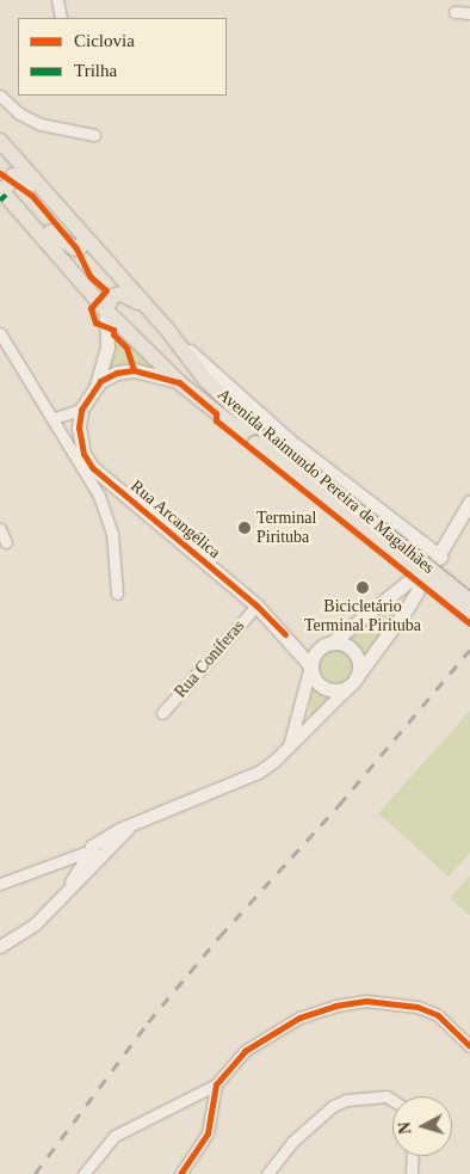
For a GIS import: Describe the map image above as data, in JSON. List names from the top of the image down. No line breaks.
{"streets":{"main road":["Avenida Raimundo Pereira de Magalhães","Rua Arcangélica"],"street":["Rua Coníferas"]},"crossings":[["Rua Arcangélica","Rua Coníferas"]],"places":["Terminal Pirituba","Bicicletário Terminal Pirituba"],"legend":["Ciclovia","Trilha"],"north":"left"}
